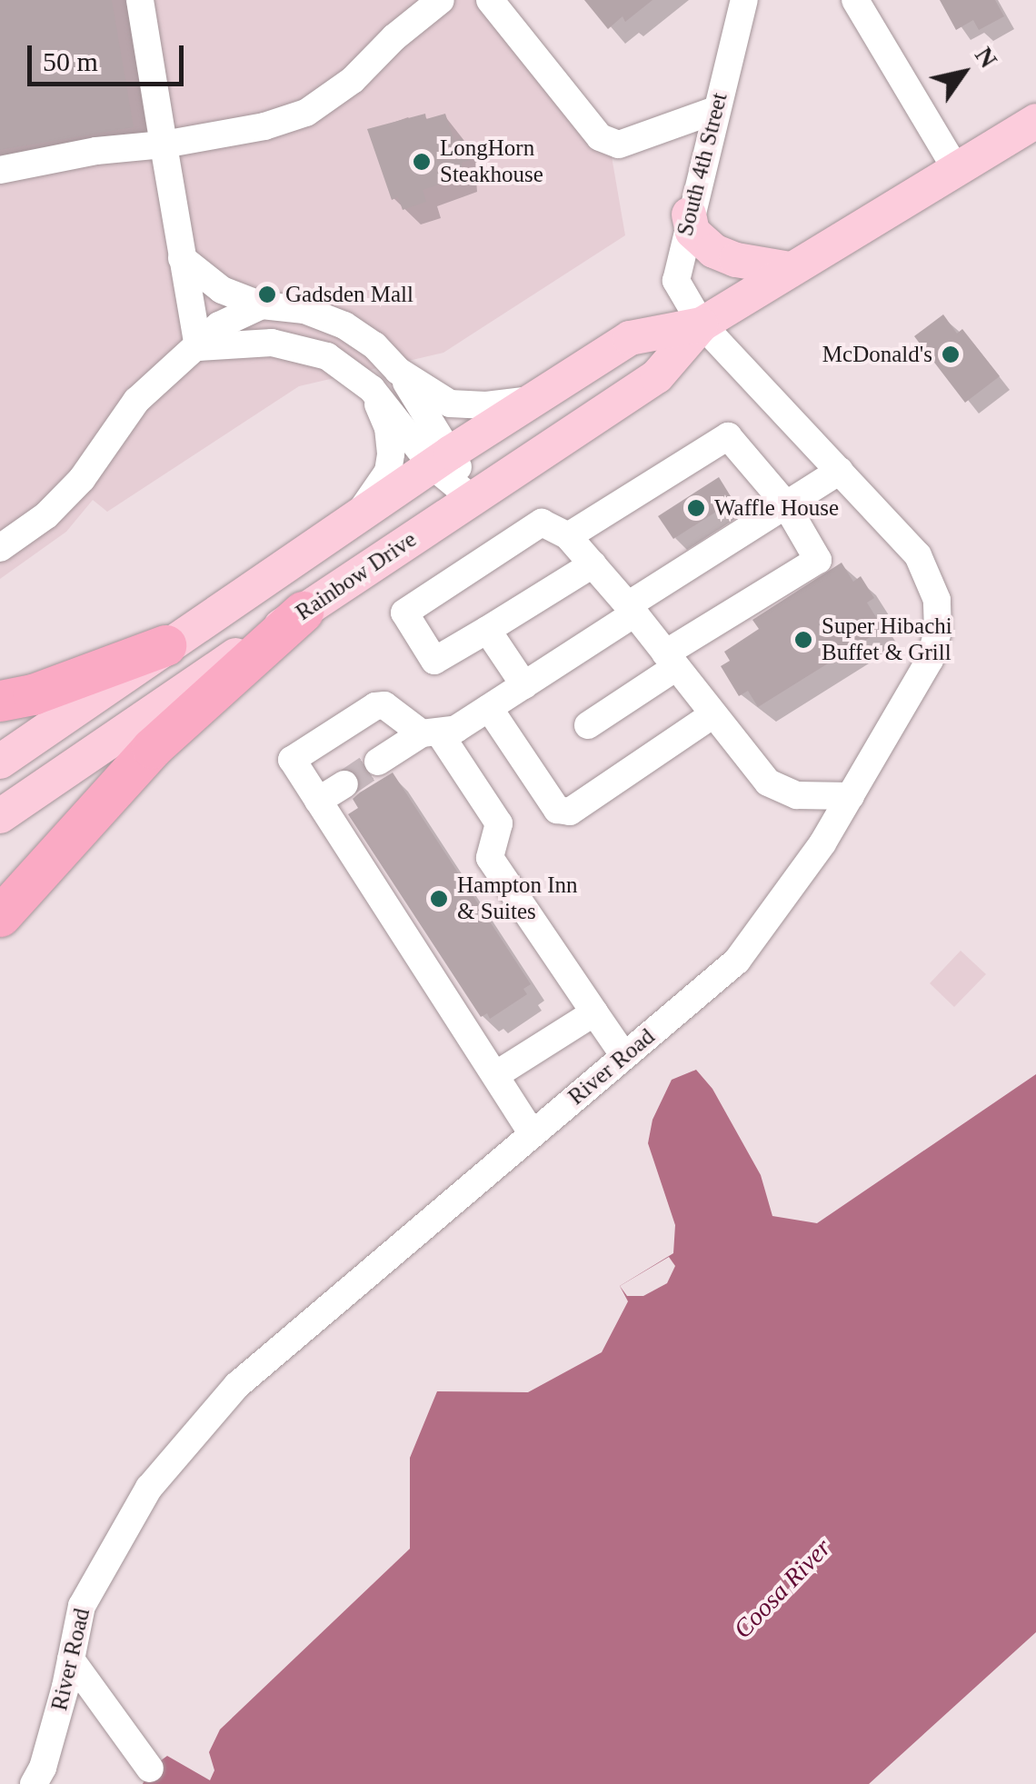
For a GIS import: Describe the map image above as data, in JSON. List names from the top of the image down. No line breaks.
{"streets":{"main road":["Rainbow Drive"],"street":["South 4th Street","River Road"]},"crossings":[["South 4th Street","Rainbow Drive"],["South 4th Street","River Road"],["Rainbow Drive","River Road"]],"water":["Coosa River"],"places":["LongHorn Steakhouse","Gadsden Mall","McDonald's","Waffle House","Super Hibachi Buffet & Grill","Hampton Inn & Suites"],"scale_bar":"50 m","north":"top right"}
